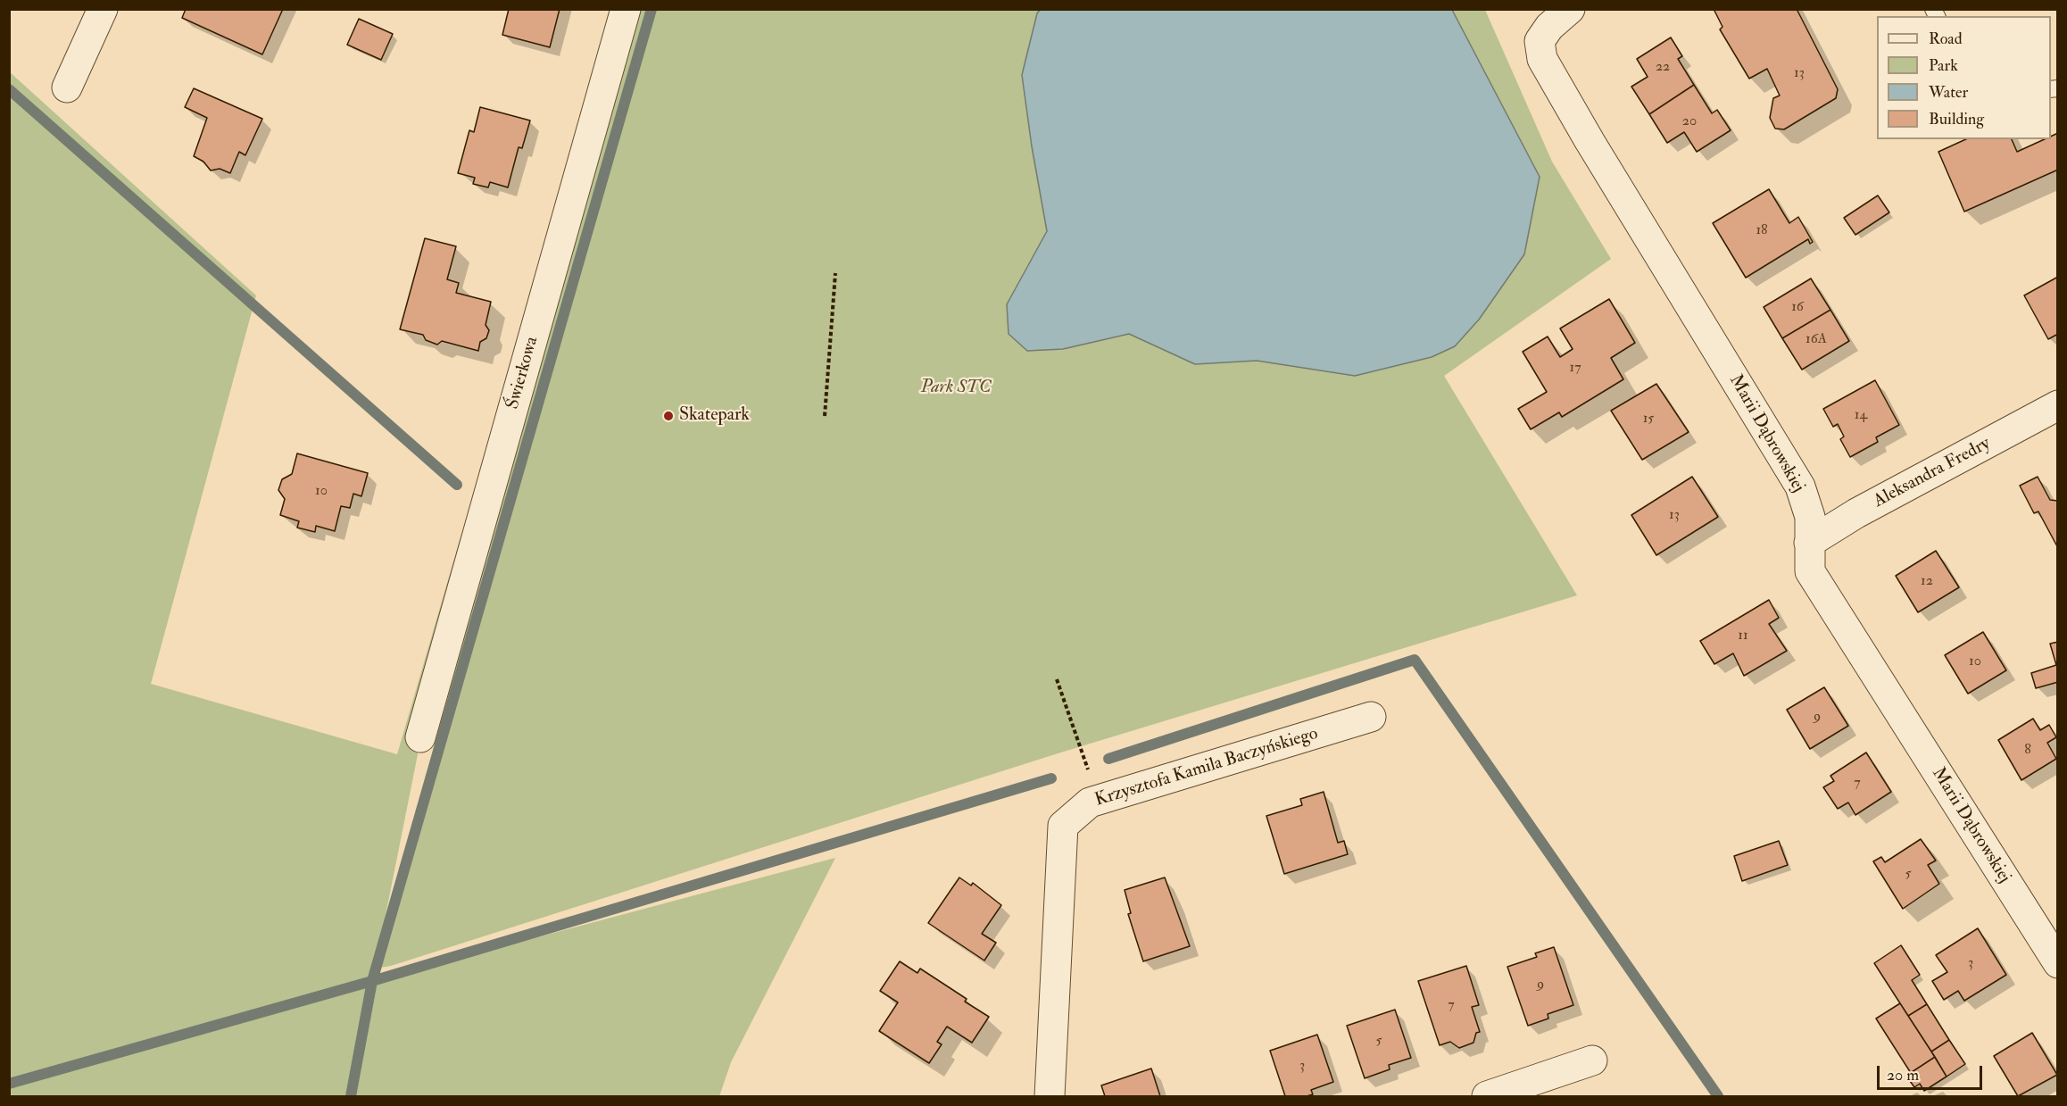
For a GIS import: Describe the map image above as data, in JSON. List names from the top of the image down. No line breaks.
{"streets":{"street":["Świerkowa","Marii Dąbrowskiej","Aleksandra Fredry","Krzysztofa Kamila Baczyńskiego"]},"crossings":[["Marii Dąbrowskiej","Aleksandra Fredry"]],"parks":["Park STC"],"places":["Skatepark"],"house_numbers":["22","13","20","18","16","16A","17","14","15","10","13","12","11","10","9","8","7","5","3","9","7","5","3"],"legend":["Road","Park","Water","Building"],"scale_bar":"20 m"}
